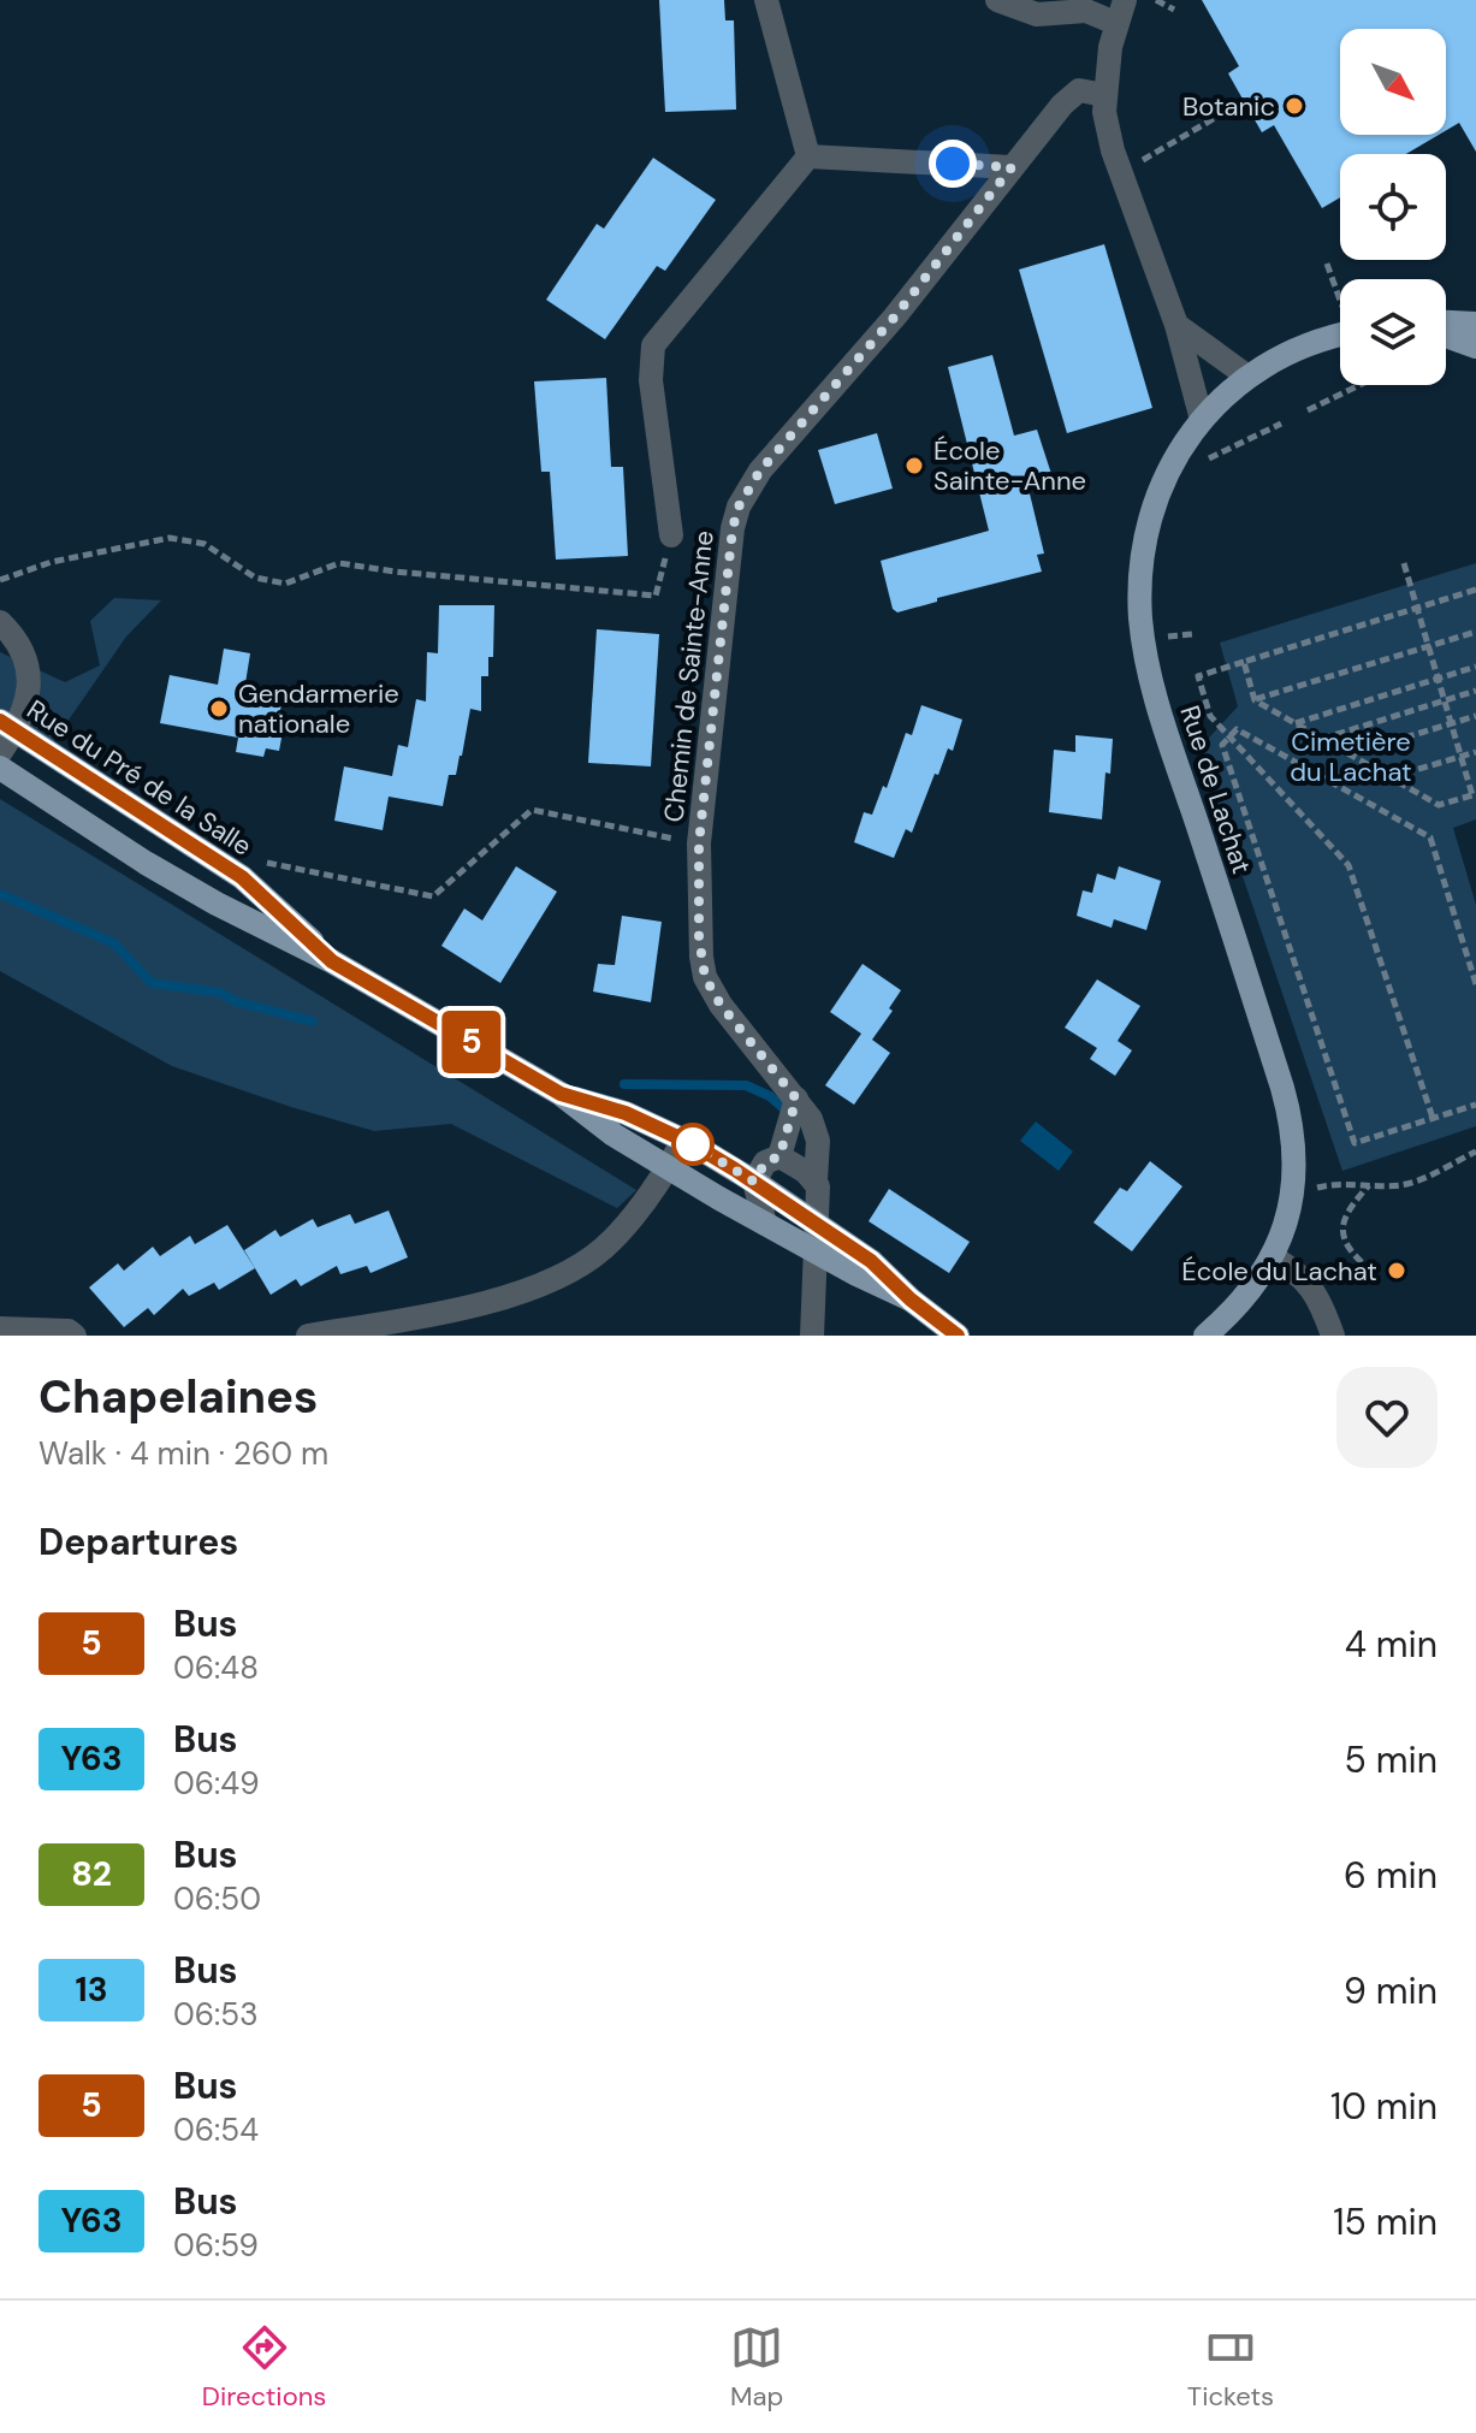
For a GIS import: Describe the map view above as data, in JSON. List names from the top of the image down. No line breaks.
{"streets":{"main road":["Rue du Pré de la Salle","Rue de Lachat"],"street":["Chemin de Sainte-Anne"]},"parks":["Cimetière du Lachat"],"places":["Botanic","École Sainte-Anne","Gendarmerie nationale","École du Lachat"],"lines":["bus line 5"],"north":"bottom right","page":{"on_map":"5","heading":[["Chapelaines","Walk · 4 min · 260 m"],"Departures"],"list":[{"mark":"5","name":"Bus","note":"06:48","value":"4 min"},{"mark":"Y63","name":"Bus","note":"06:49","value":"5 min"},{"mark":"82","name":"Bus","note":"06:50","value":"6 min"},{"mark":"13","name":"Bus","note":"06:53","value":"9 min"},{"mark":"5","name":"Bus","note":"06:54","value":"10 min"},{"mark":"Y63","name":"Bus","note":"06:59","value":"15 min"}],"tabs":["Directions","Map","Tickets"]}}
